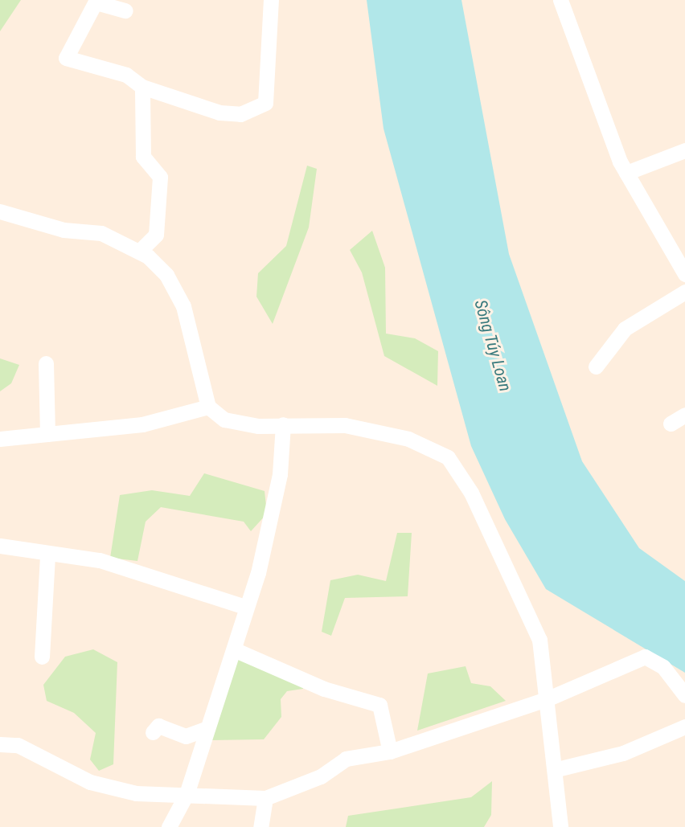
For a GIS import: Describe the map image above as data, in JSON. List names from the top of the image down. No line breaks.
{"water":["Sông Túy Loan"]}
